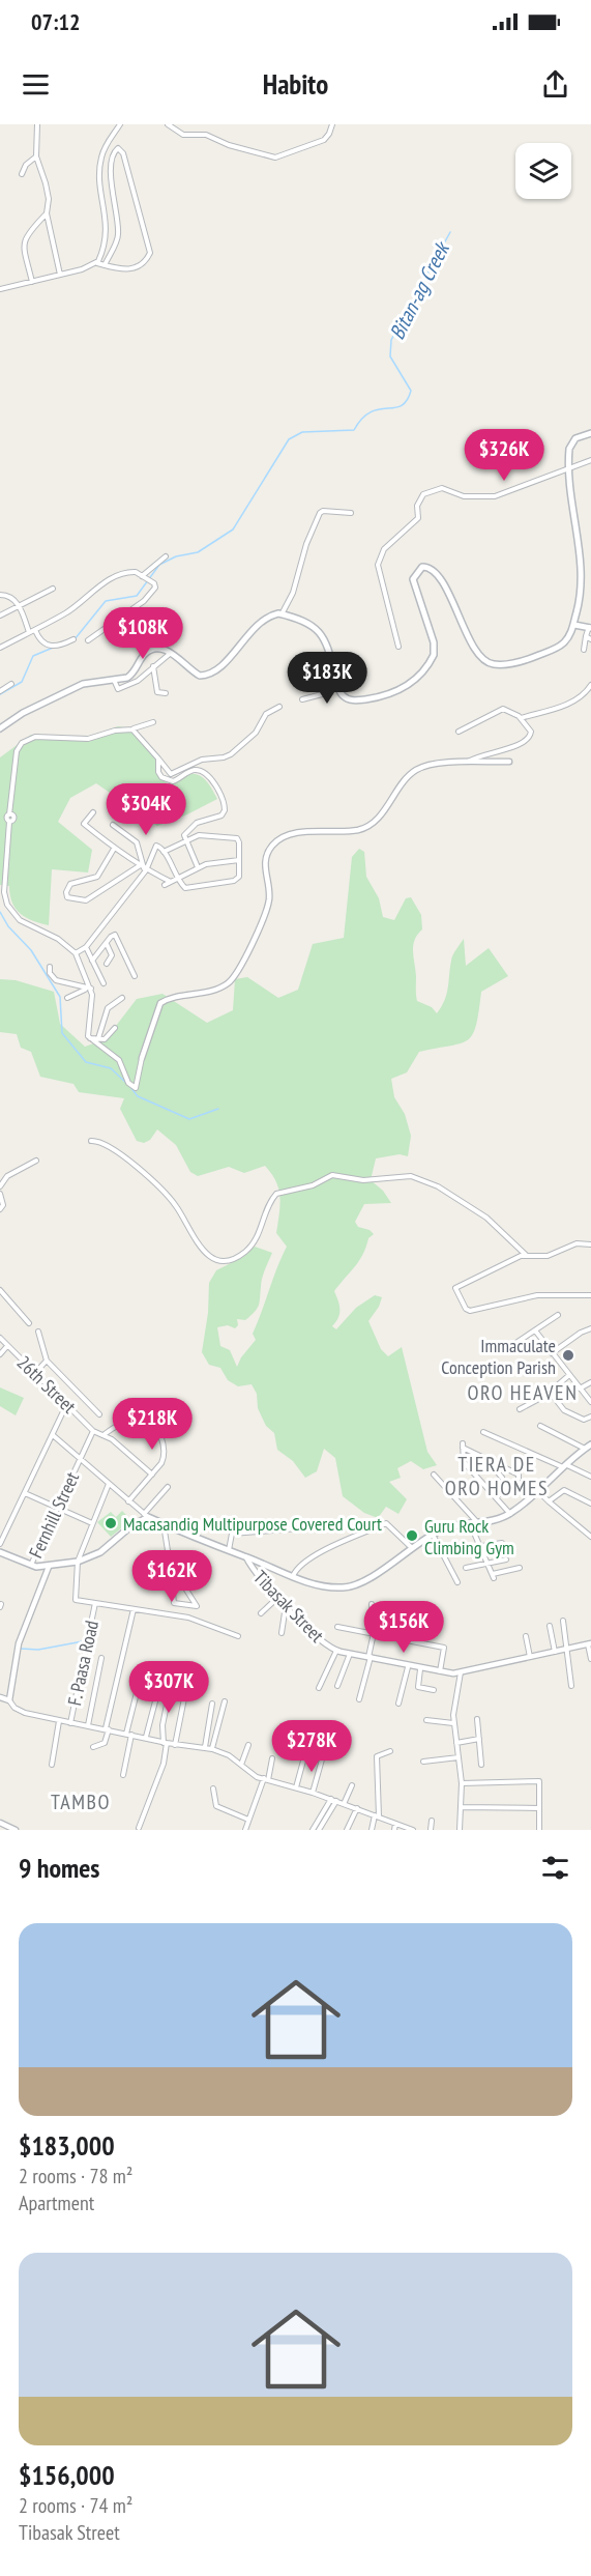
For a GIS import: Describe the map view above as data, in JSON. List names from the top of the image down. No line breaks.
{"streets":{"street":["26th Street","Fernhill Street","Tibasak Street","F. Paasa Road"]},"crossings":[["26th Street","Fernhill Street"]],"districts":["ORO HEAVEN","TIERA DE ORO HOMES","TAMBO"],"water":["Bitan-ag Creek"],"places":["Immaculate Conception Parish","Macasandig Multipurpose Covered Court","Guru Rock Climbing Gym"],"page":{"status":"07:12","header":"Habito","price":["$326K","$108K","$183K","$304K","$218K","$162K","$156K","$307K","$278K"],"heading":"9 homes","list":[{"name":"$183,000","note":"2 rooms · 78 m² · Apartment"},{"name":"$156,000","note":"2 rooms · 74 m² · Tibasak Street"}]}}
